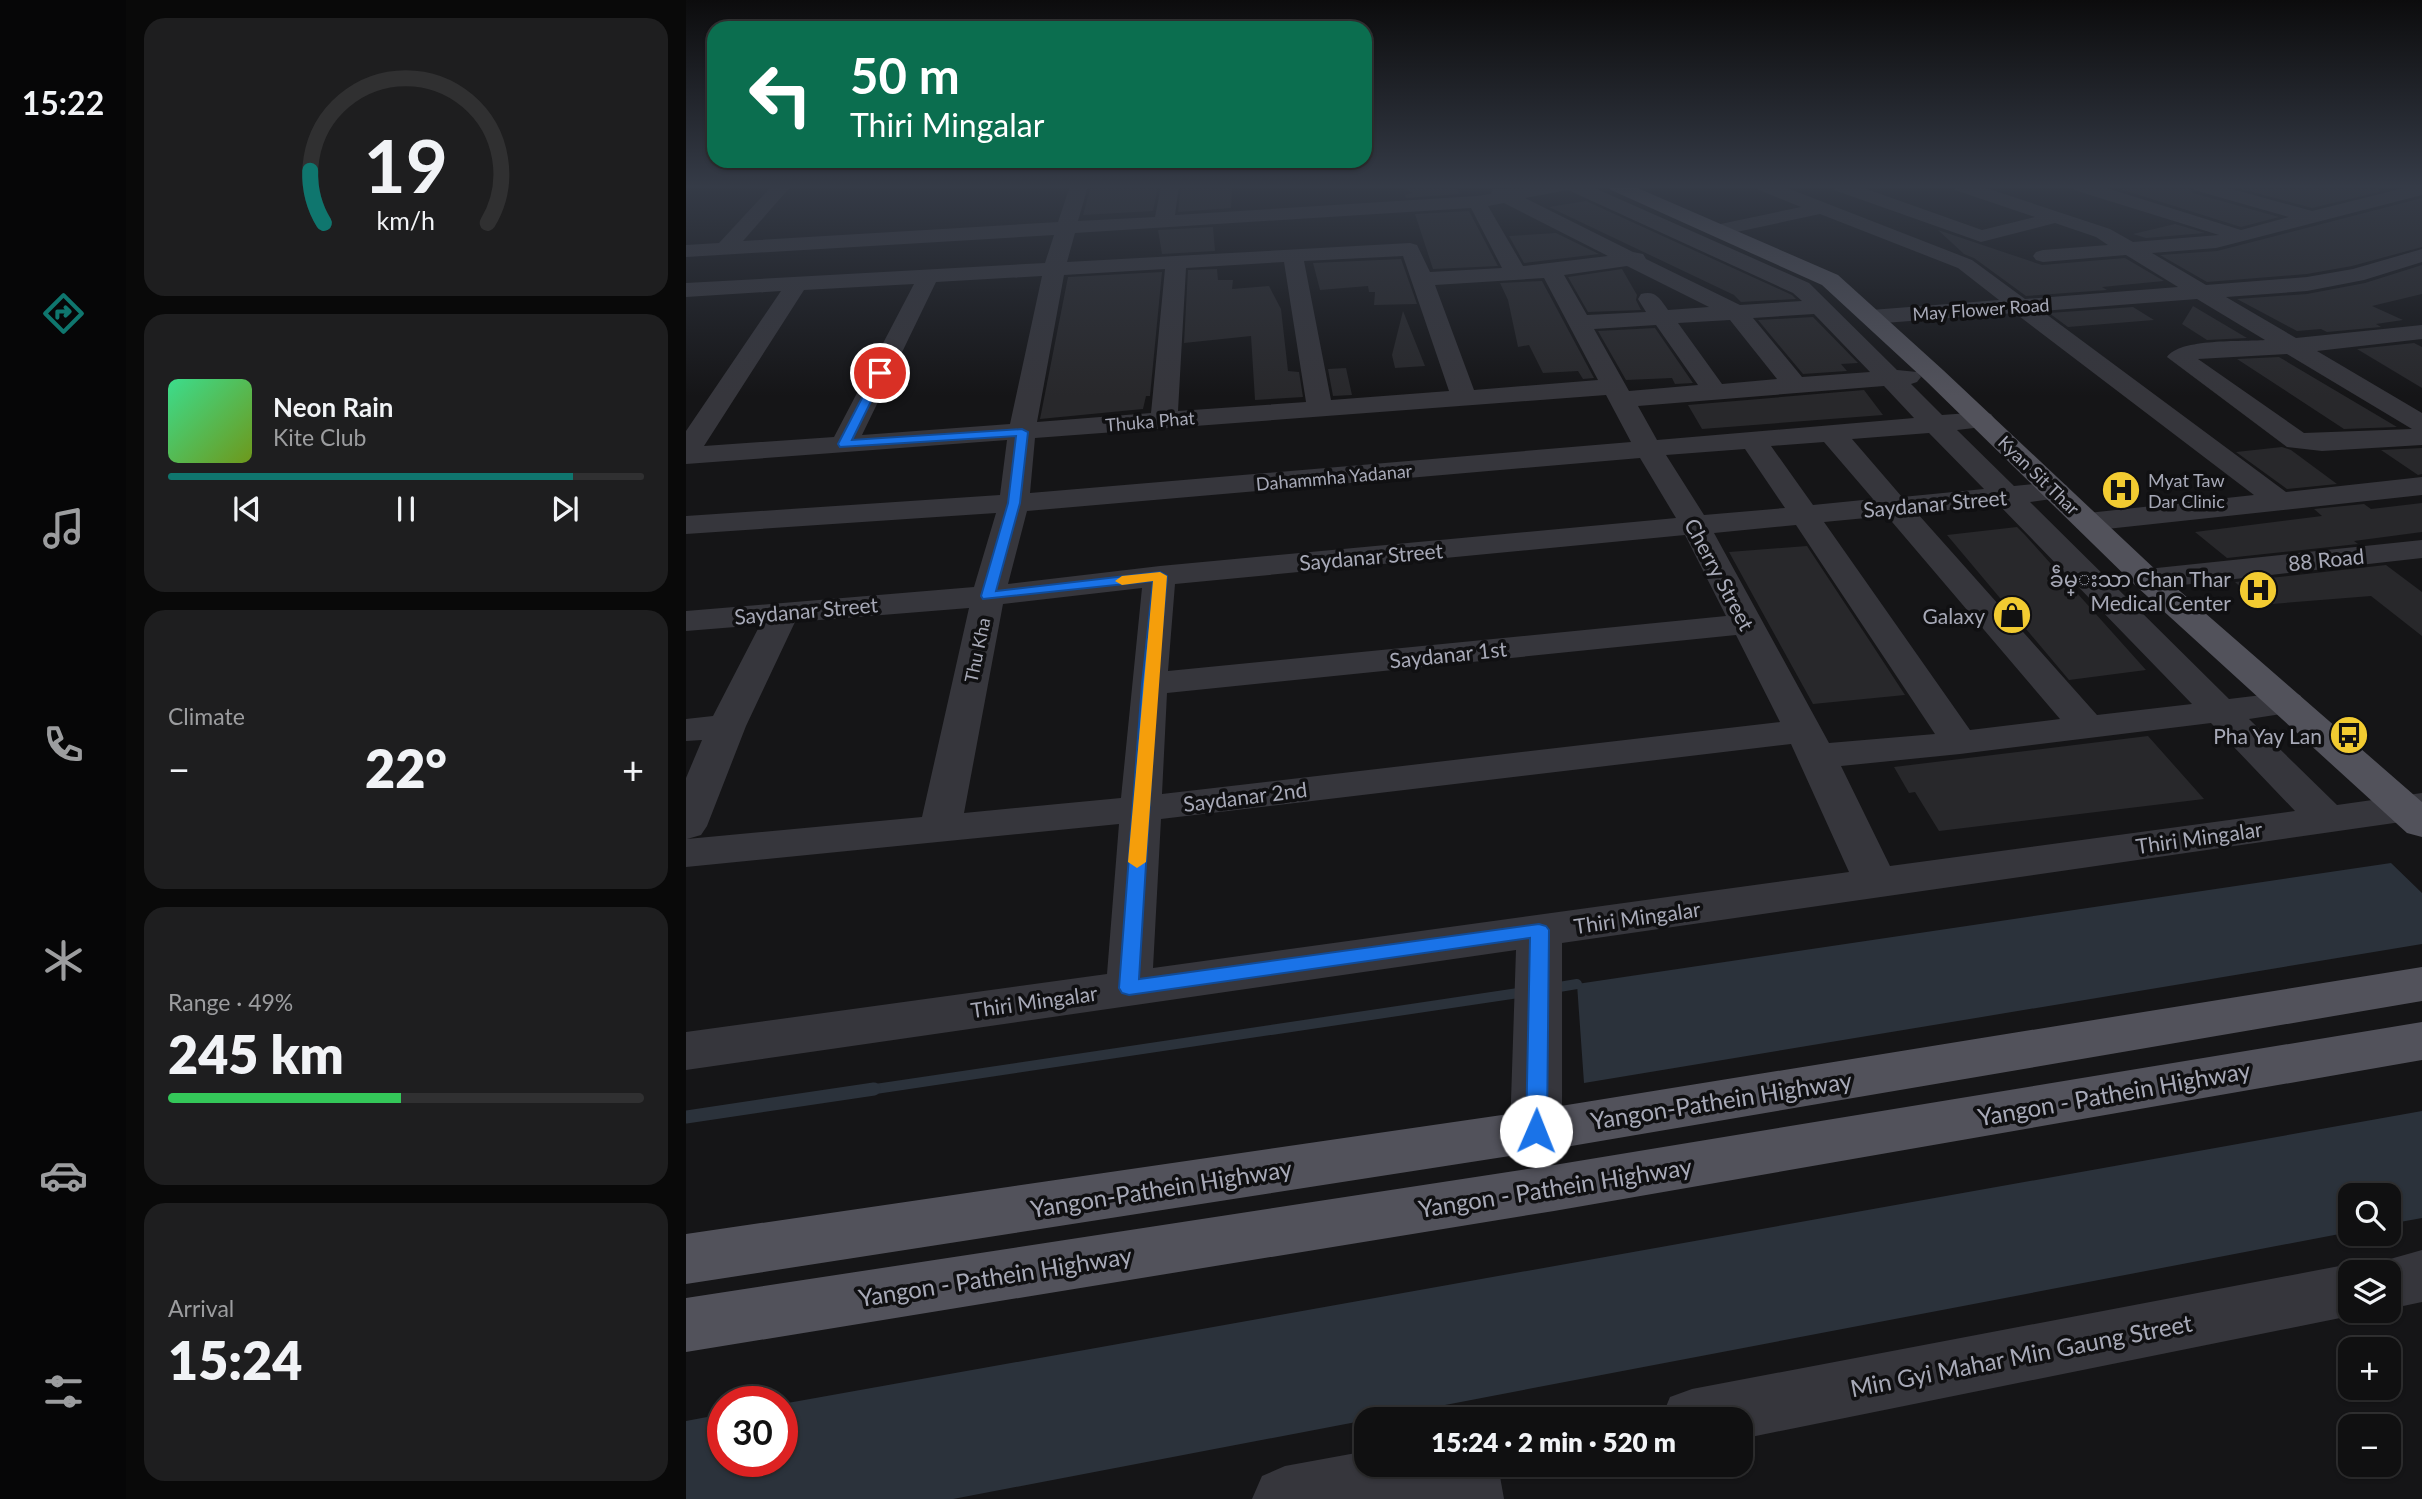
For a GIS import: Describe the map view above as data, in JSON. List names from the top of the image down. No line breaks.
{"streets":{"main road":["Kyan Sit Thar","Yangon - Pathein Highway","Yangon-Pathein Highway"],"street":["May Flower Road","Thuka Phat","Dahammha Yadanar","Saydanar Street","88 Road","Cherry Street","Thu Kha","Saydanar 1st","Saydanar 2nd","Thiri Mingalar","Min Gyi Mahar Min Gaung Street"]},"crossings":[["May Flower Road","Kyan Sit Thar"],["Thuka Phat","Kyan Sit Thar"],["Thuka Phat","Cherry Street"],["Thuka Phat","Thu Kha"],["Kyan Sit Thar","Dahammha Yadanar"],["Kyan Sit Thar","Saydanar Street"],["Kyan Sit Thar","88 Road"],["Kyan Sit Thar","Saydanar 2nd"],["Kyan Sit Thar","Thiri Mingalar"],["Dahammha Yadanar","Cherry Street"],["Dahammha Yadanar","Thu Kha"],["Saydanar Street","Cherry Street"],["Saydanar Street","Thu Kha"],["Cherry Street","Saydanar 1st"],["Cherry Street","Saydanar 2nd"],["Cherry Street","Thiri Mingalar"],["Thu Kha","Saydanar 2nd"]],"places":{"hospital":["Myat Taw Dar Clinic","ခဵမ္းသာ Chan Thar Medical Center"],"shop":["Galaxy"],"bus stop":["Pha Yay Lan"]},"page":{"tabs":"15:22","turn":["50 m","Thiri Mingalar"],"song":["Neon Rain","Kite Club"],"tile":["Climate",["Range · 49%","245 km"],["Arrival","15:24"]],"heat":["−","22°","+"],"map_buttons":["+","−"],"limit":"30","trip":"15:24 · 2 min · 520 m","gauge":["19","km/h"]}}
